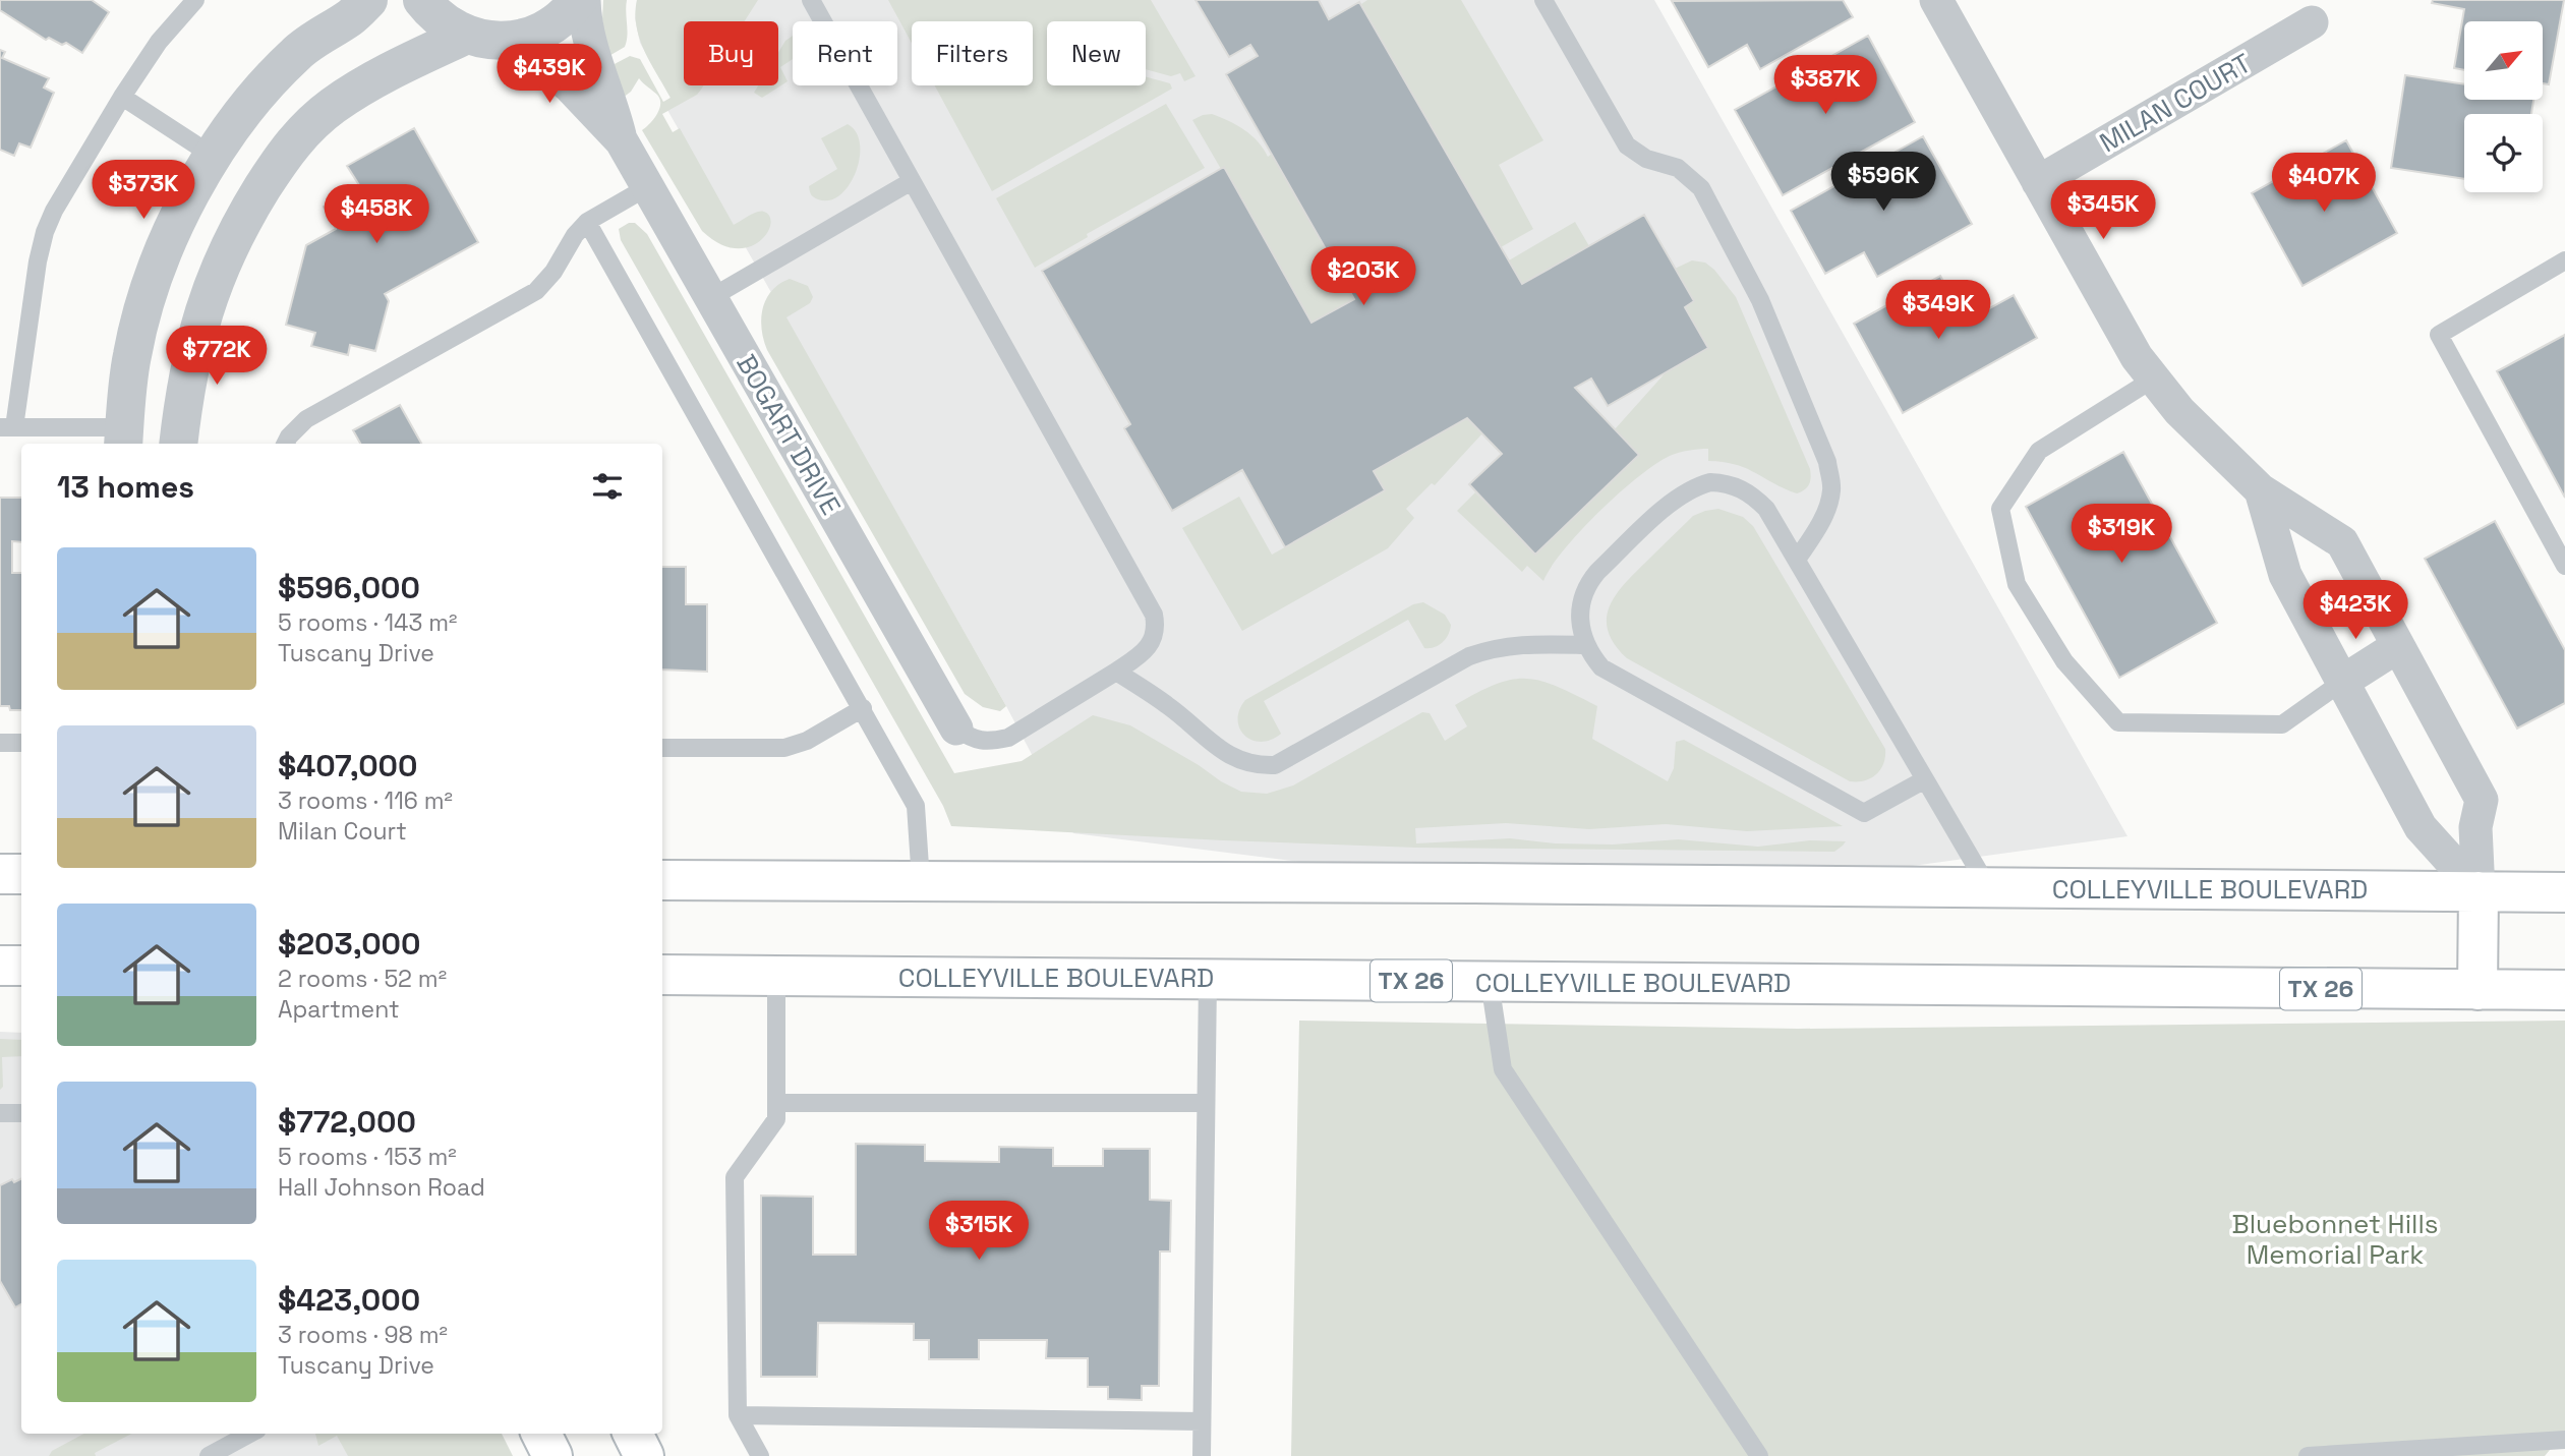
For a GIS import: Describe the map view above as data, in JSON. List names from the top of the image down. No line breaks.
{"streets":{"main road":["COLLEYVILLE BOULEVARD","TX 26"],"street":["MILAN COURT","BOGART DRIVE"]},"parks":["Bluebonnet Hills Memorial Park"],"north":"top right","page":{"chip":["Buy","Rent","Filters","New"],"price":["$439K","$387K","$596K","$407K","$373K","$345K","$458K","$203K","$349K","$772K","$319K","$423K","$315K"],"heading":"13 homes","list":[{"name":"$596,000","note":"5 rooms · 143 m² · Tuscany Drive"},{"name":"$407,000","note":"3 rooms · 116 m² · Milan Court"},{"name":"$203,000","note":"2 rooms · 52 m² · Apartment"},{"name":"$772,000","note":"5 rooms · 153 m² · Hall Johnson Road"},{"name":"$423,000","note":"3 rooms · 98 m² · Tuscany Drive"}]}}
